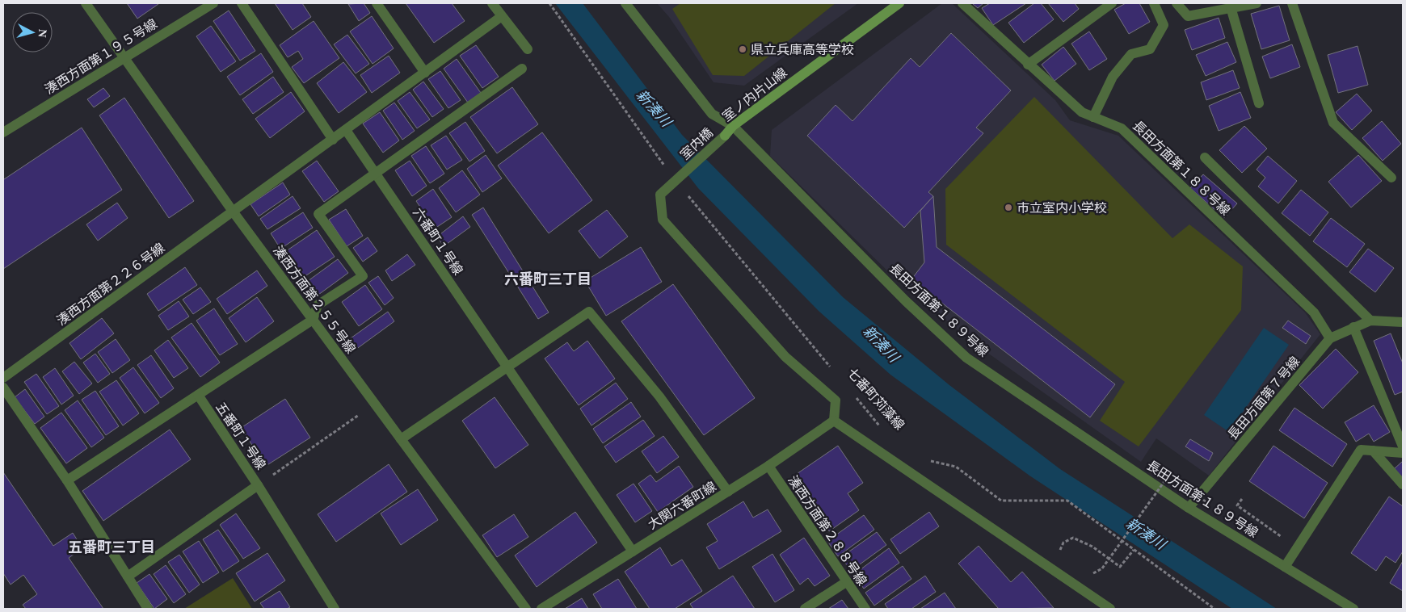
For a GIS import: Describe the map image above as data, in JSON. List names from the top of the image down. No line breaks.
{"streets":{"street":["湊西方面第１９５号線","室ノ内片山線","室内橋","長田方面第１８８号線","六番町１号線","湊西方面第２２６号線","湊西方面第２５５号線","長田方面第１８９号線","長田方面第７号線","五番町１号線","大関六番町線","湊西方面第２８８号線"],"path":["七番町苅藻線"]},"crossings":[["湊西方面第１９５号線","湊西方面第２５５号線"],["室ノ内片山線","室内橋"],["室ノ内片山線","長田方面第１８９号線"],["室内橋","七番町苅藻線"],["長田方面第１８８号線","長田方面第７号線"],["六番町１号線","湊西方面第２２６号線"],["六番町１号線","大関六番町線"],["湊西方面第２２６号線","湊西方面第２５５号線"],["湊西方面第２５５号線","五番町１号線"],["長田方面第１８９号線","長田方面第７号線"],["大関六番町線","湊西方面第２８８号線"]],"districts":["六番町三丁目","五番町三丁目"],"water":["新湊川"],"places":["県立兵庫高等学校","市立室内小学校"],"north":"right"}
